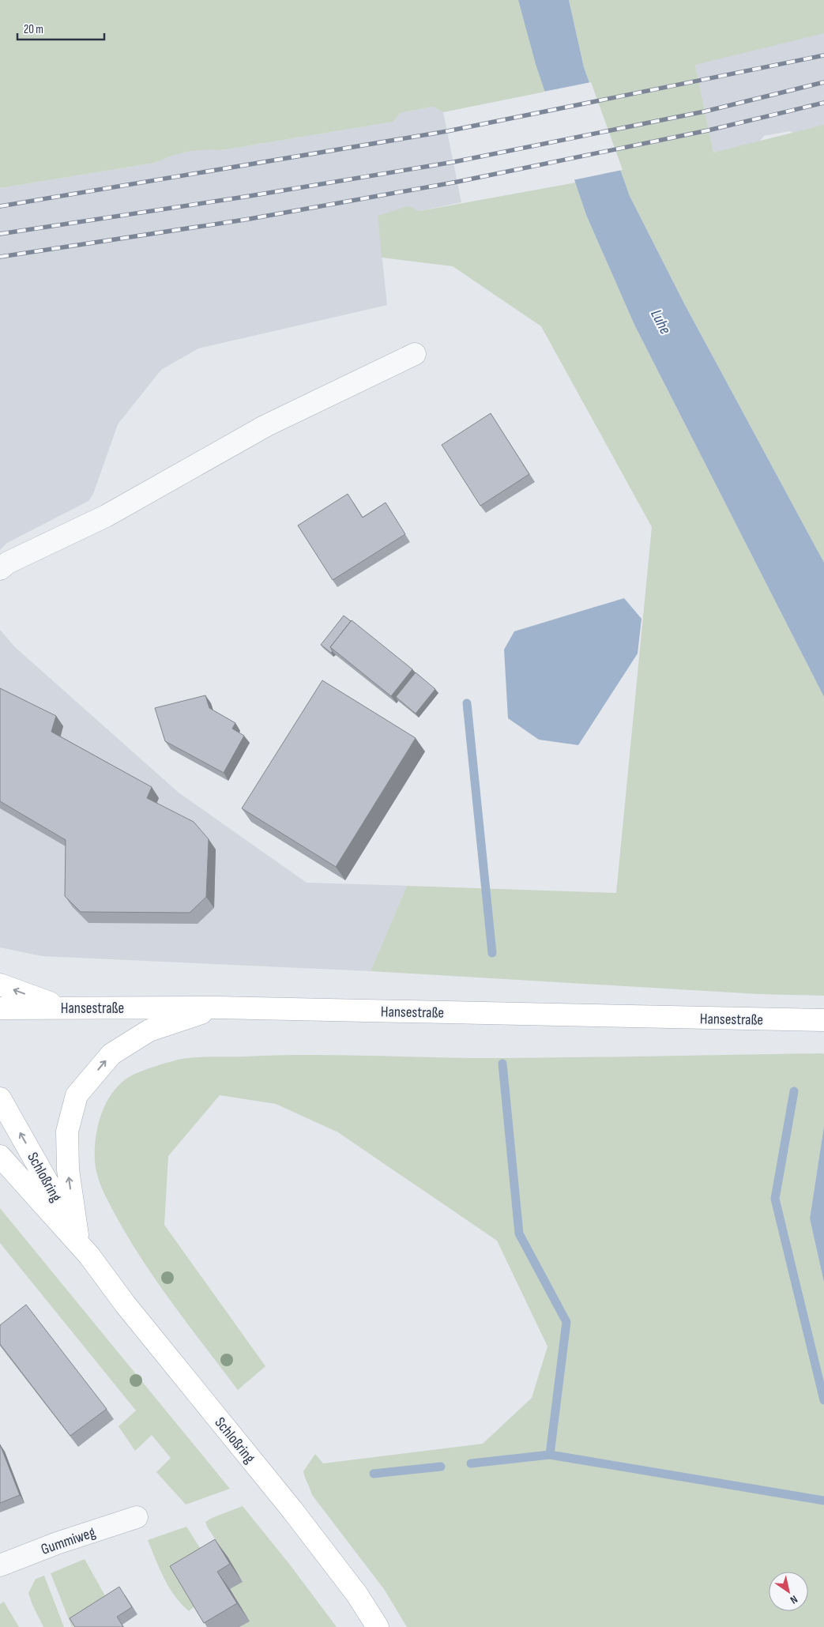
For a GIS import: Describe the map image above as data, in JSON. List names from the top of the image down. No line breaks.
{"streets":{"main road":["Hansestraße","Schloßring"],"street":["Gummiweg"]},"water":["Luhe"],"scale_bar":"20 m","north":"bottom right"}
